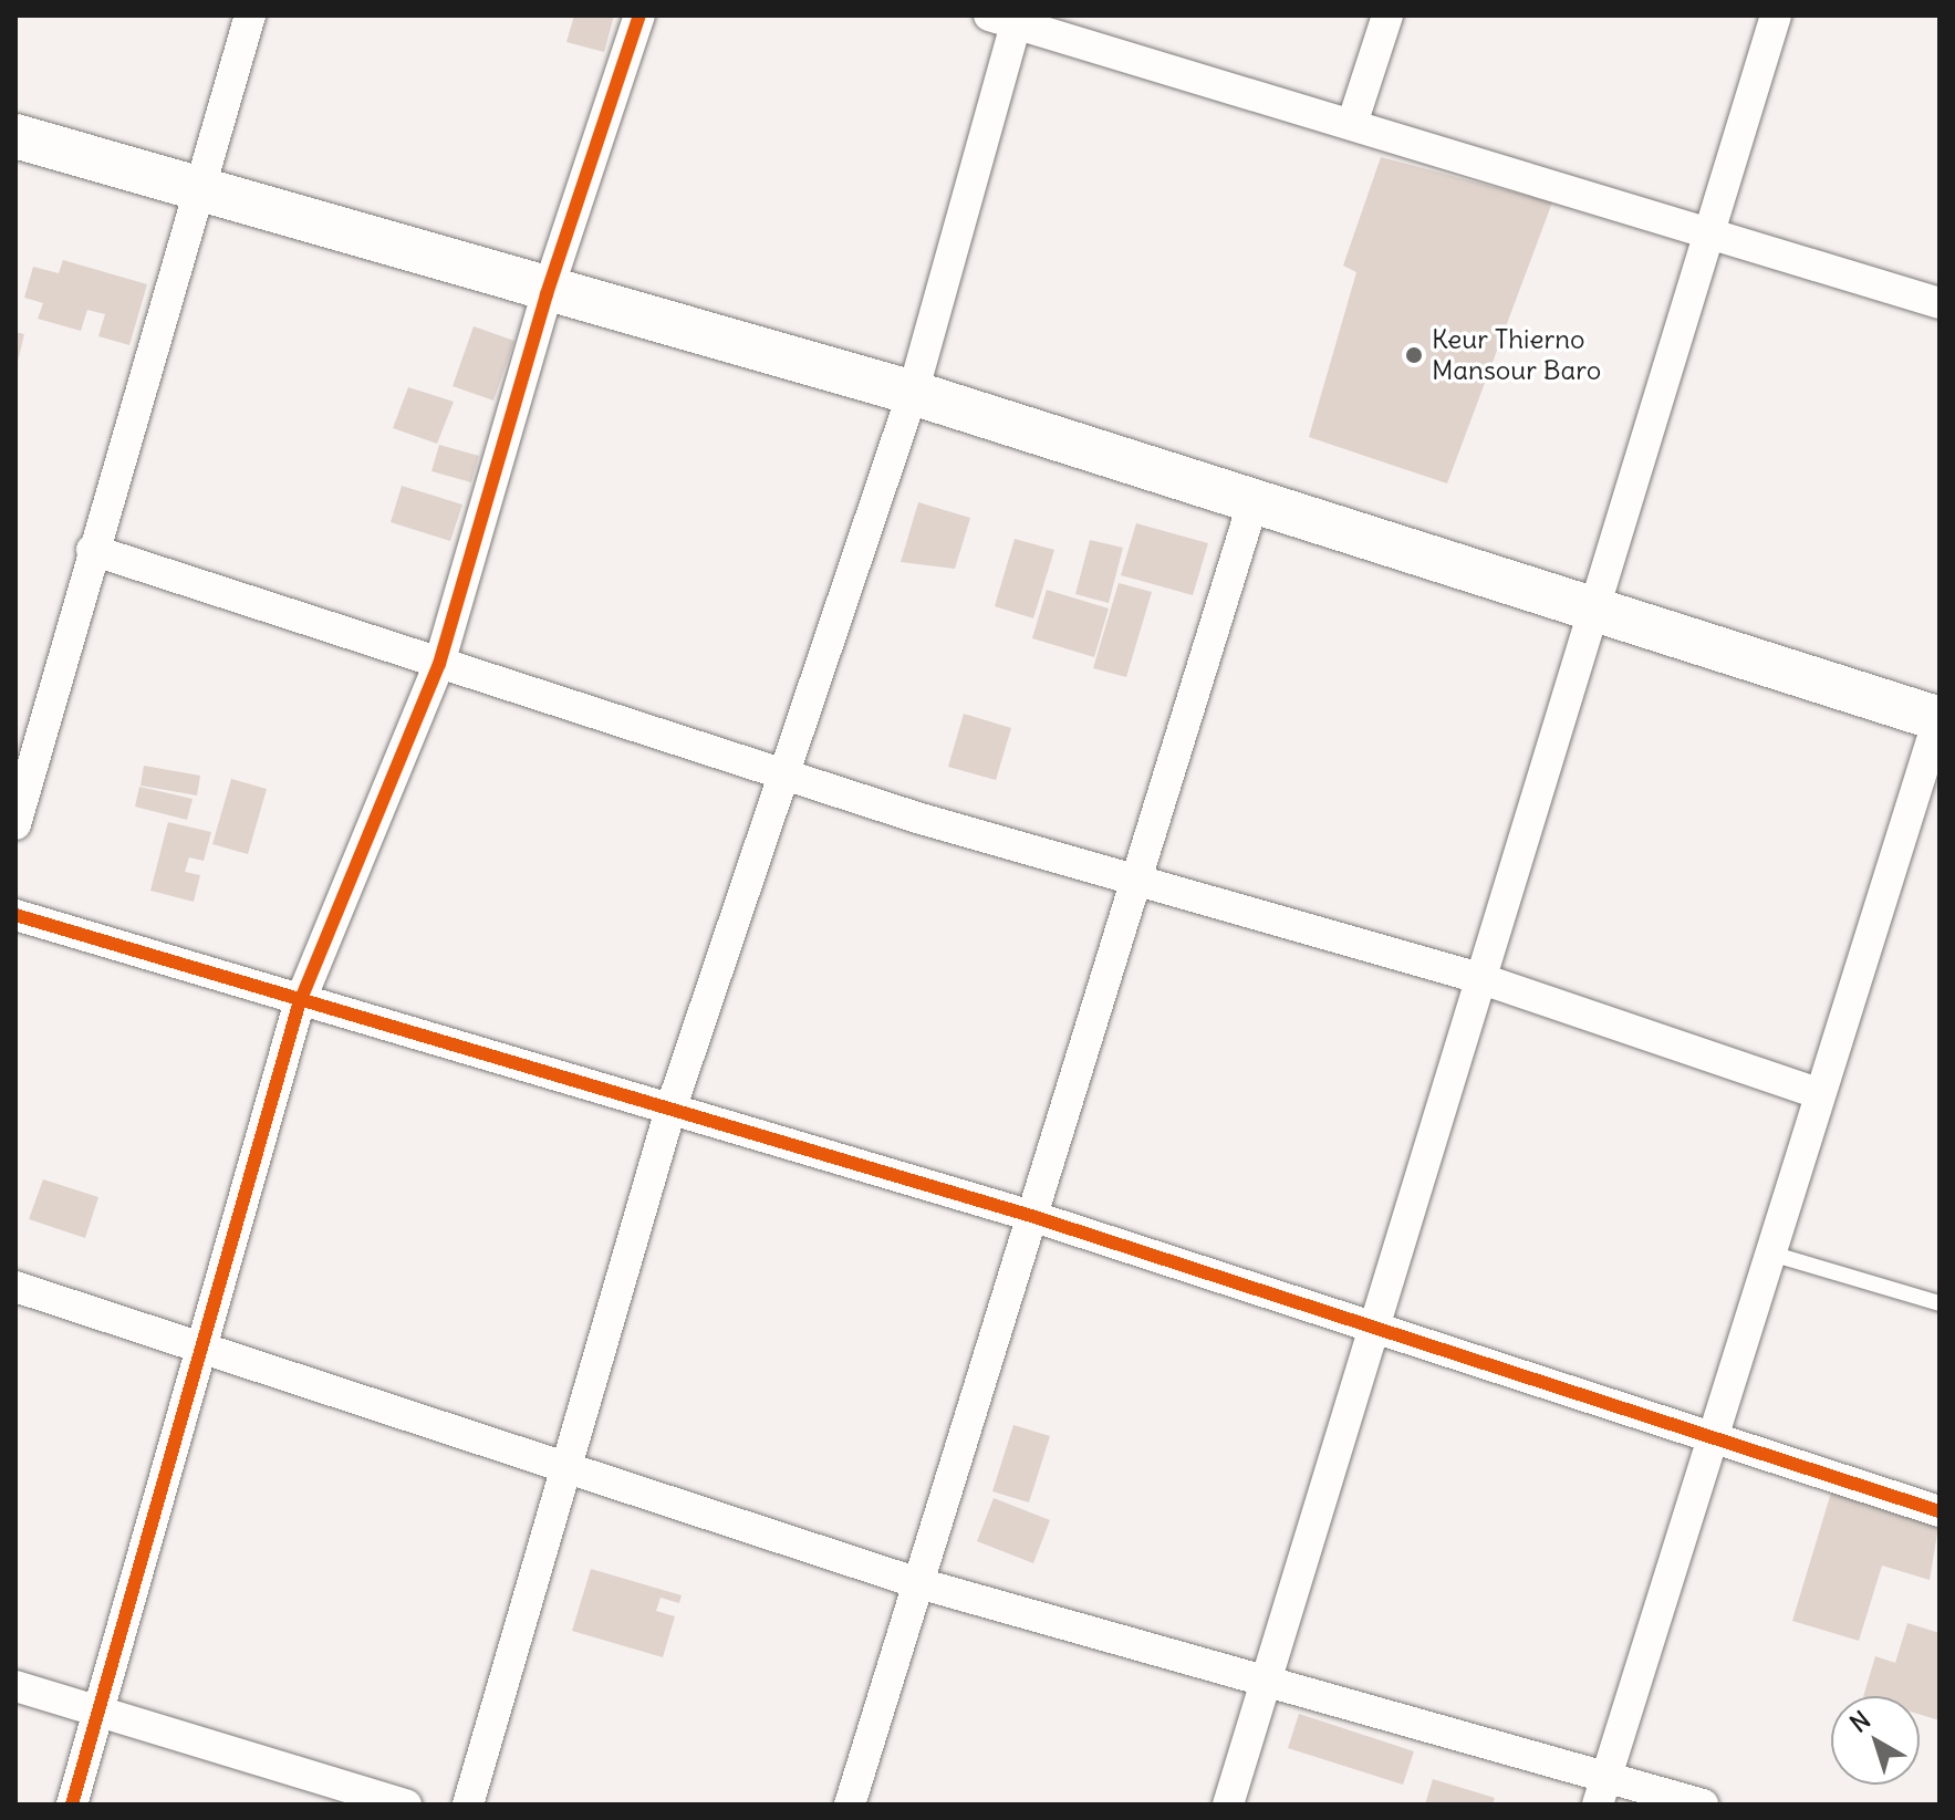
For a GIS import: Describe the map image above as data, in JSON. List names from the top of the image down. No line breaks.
{"places":["Keur Thierno Mansour Baro"],"north":"top left"}
